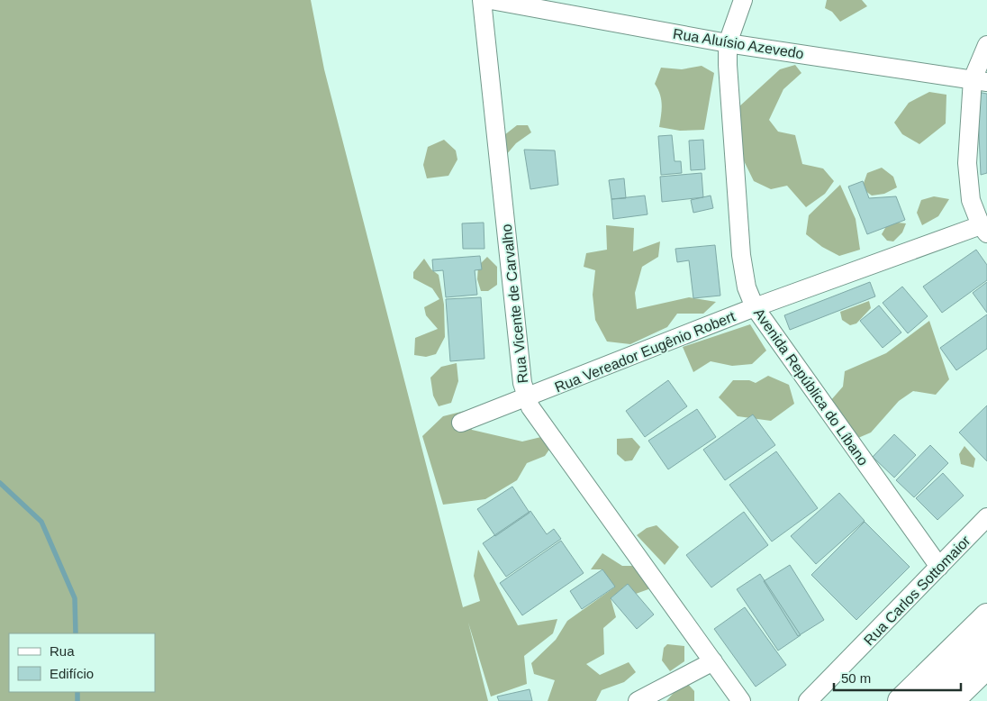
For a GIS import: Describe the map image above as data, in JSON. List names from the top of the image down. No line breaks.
{"streets":{"street":["Rua Aluísio Azevedo","Rua Vicente de Carvalho","Rua Vereador Eugênio Robert","Avenida República do Líbano","Rua Carlos Sottomaior"]},"crossings":[["Rua Aluísio Azevedo","Avenida República do Líbano"],["Rua Vicente de Carvalho","Rua Vereador Eugênio Robert"],["Rua Vereador Eugênio Robert","Avenida República do Líbano"],["Avenida República do Líbano","Rua Carlos Sottomaior"]],"legend":["Rua","Edifício"],"scale_bar":"50 m"}
